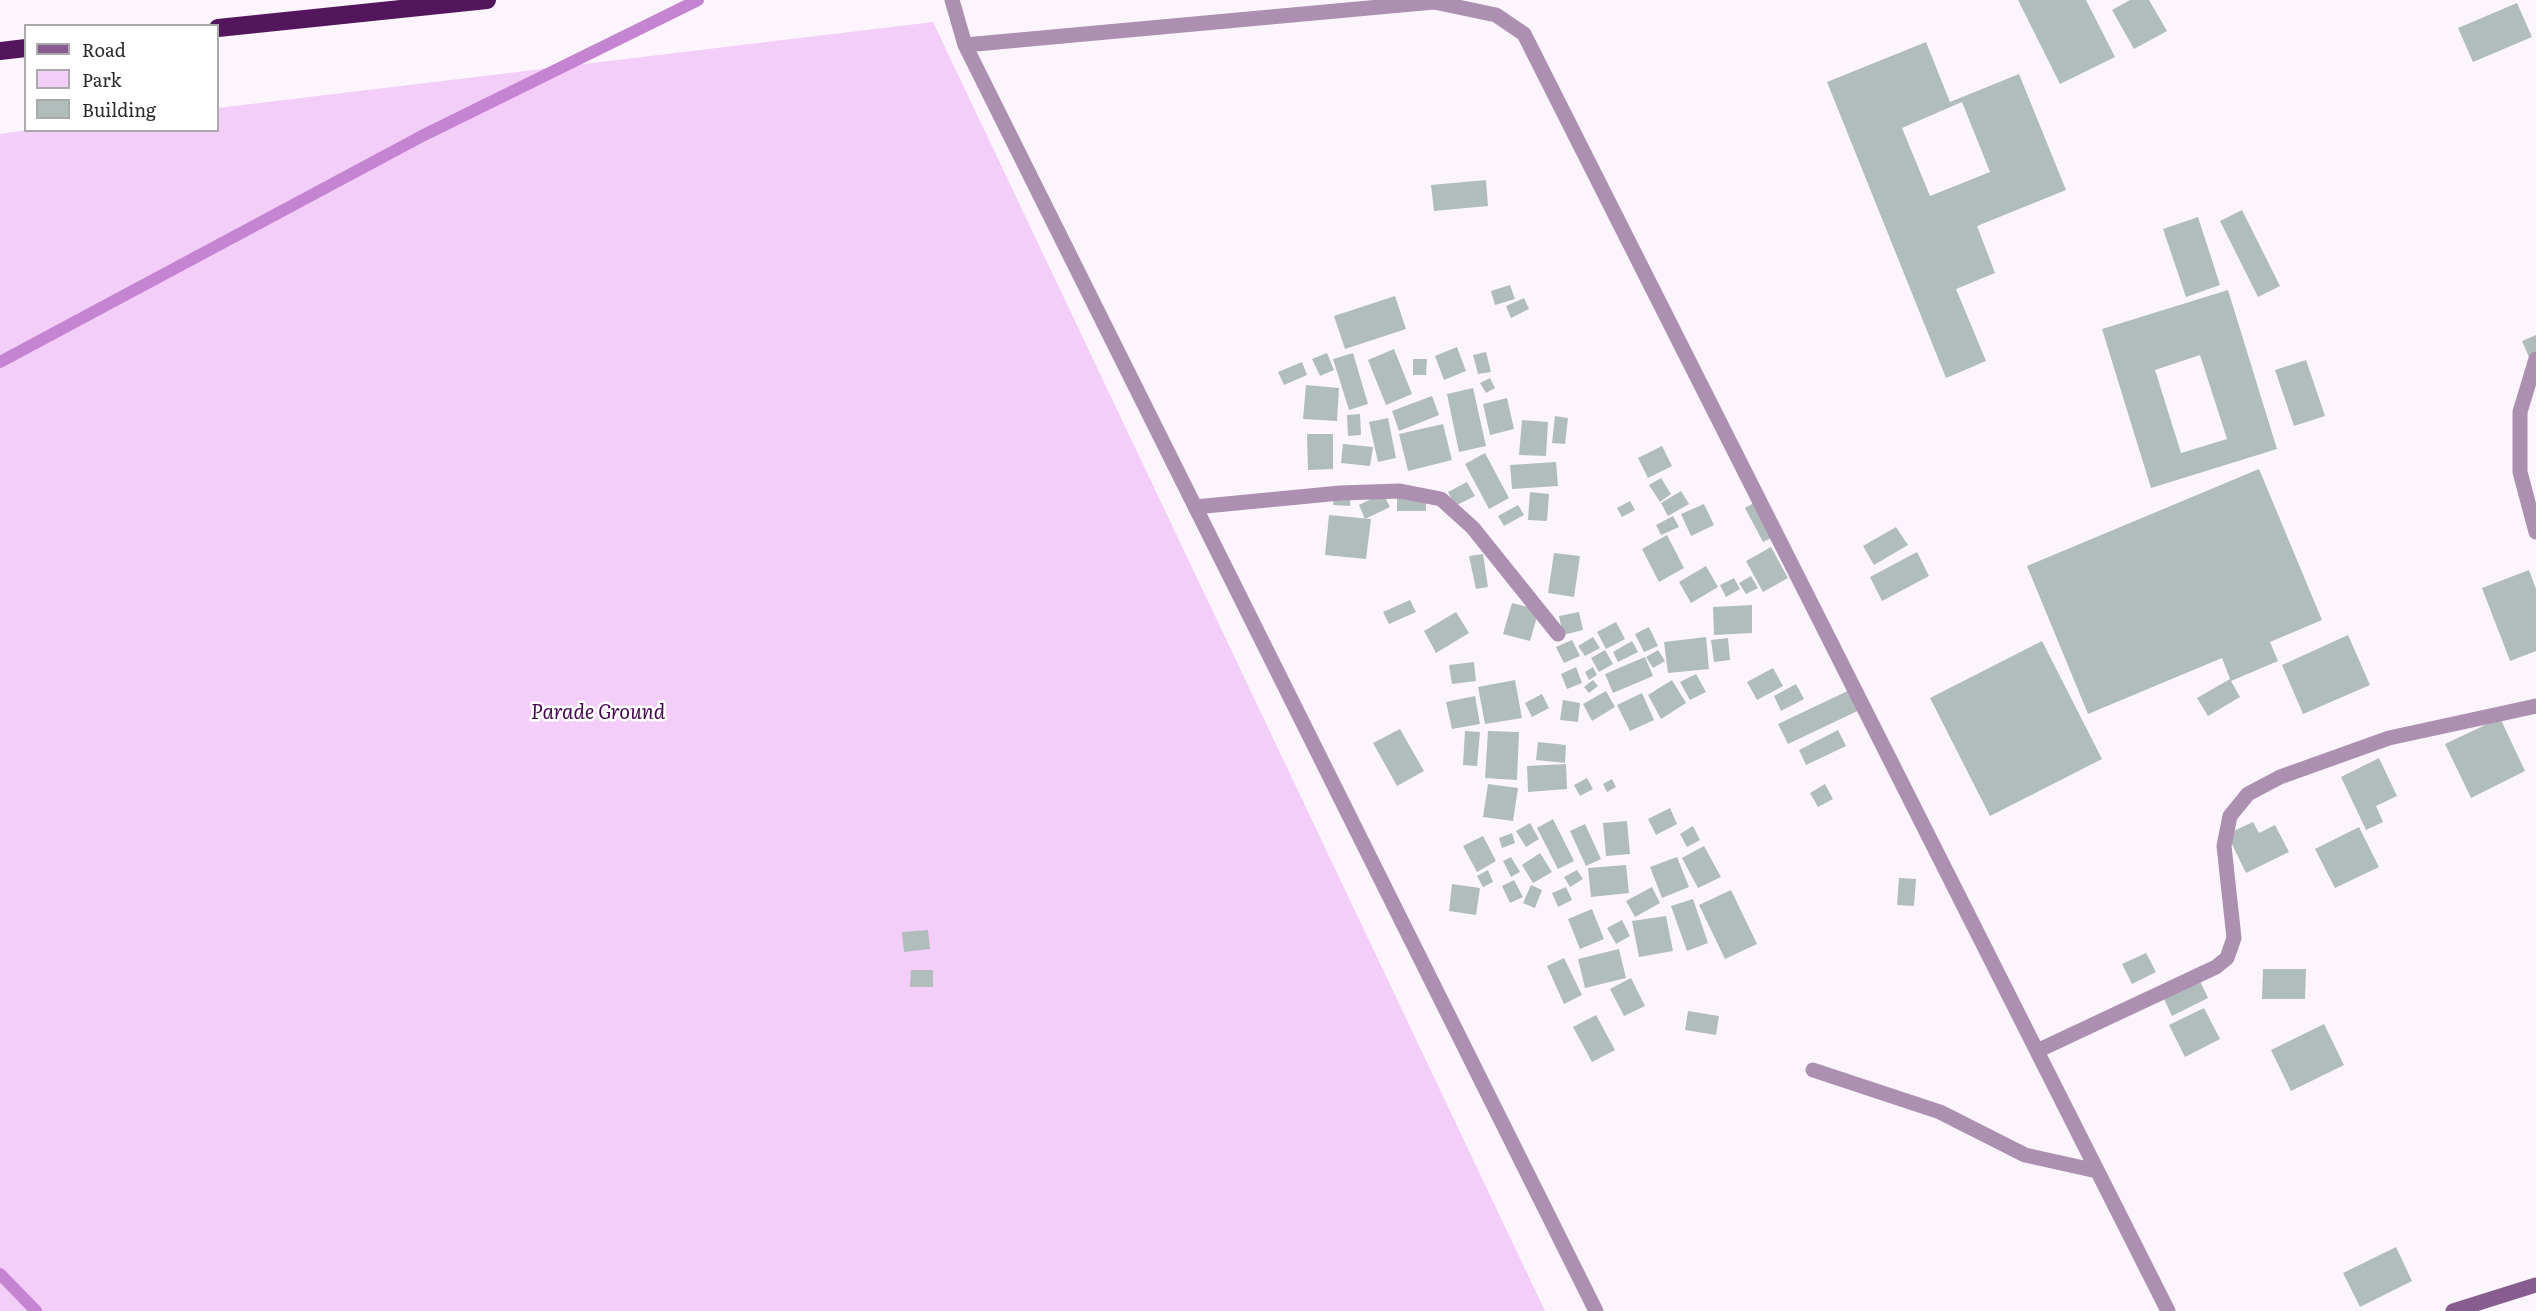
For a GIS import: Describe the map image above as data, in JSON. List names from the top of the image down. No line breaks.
{"parks":["Parade Ground"],"legend":["Road","Park","Building"]}
